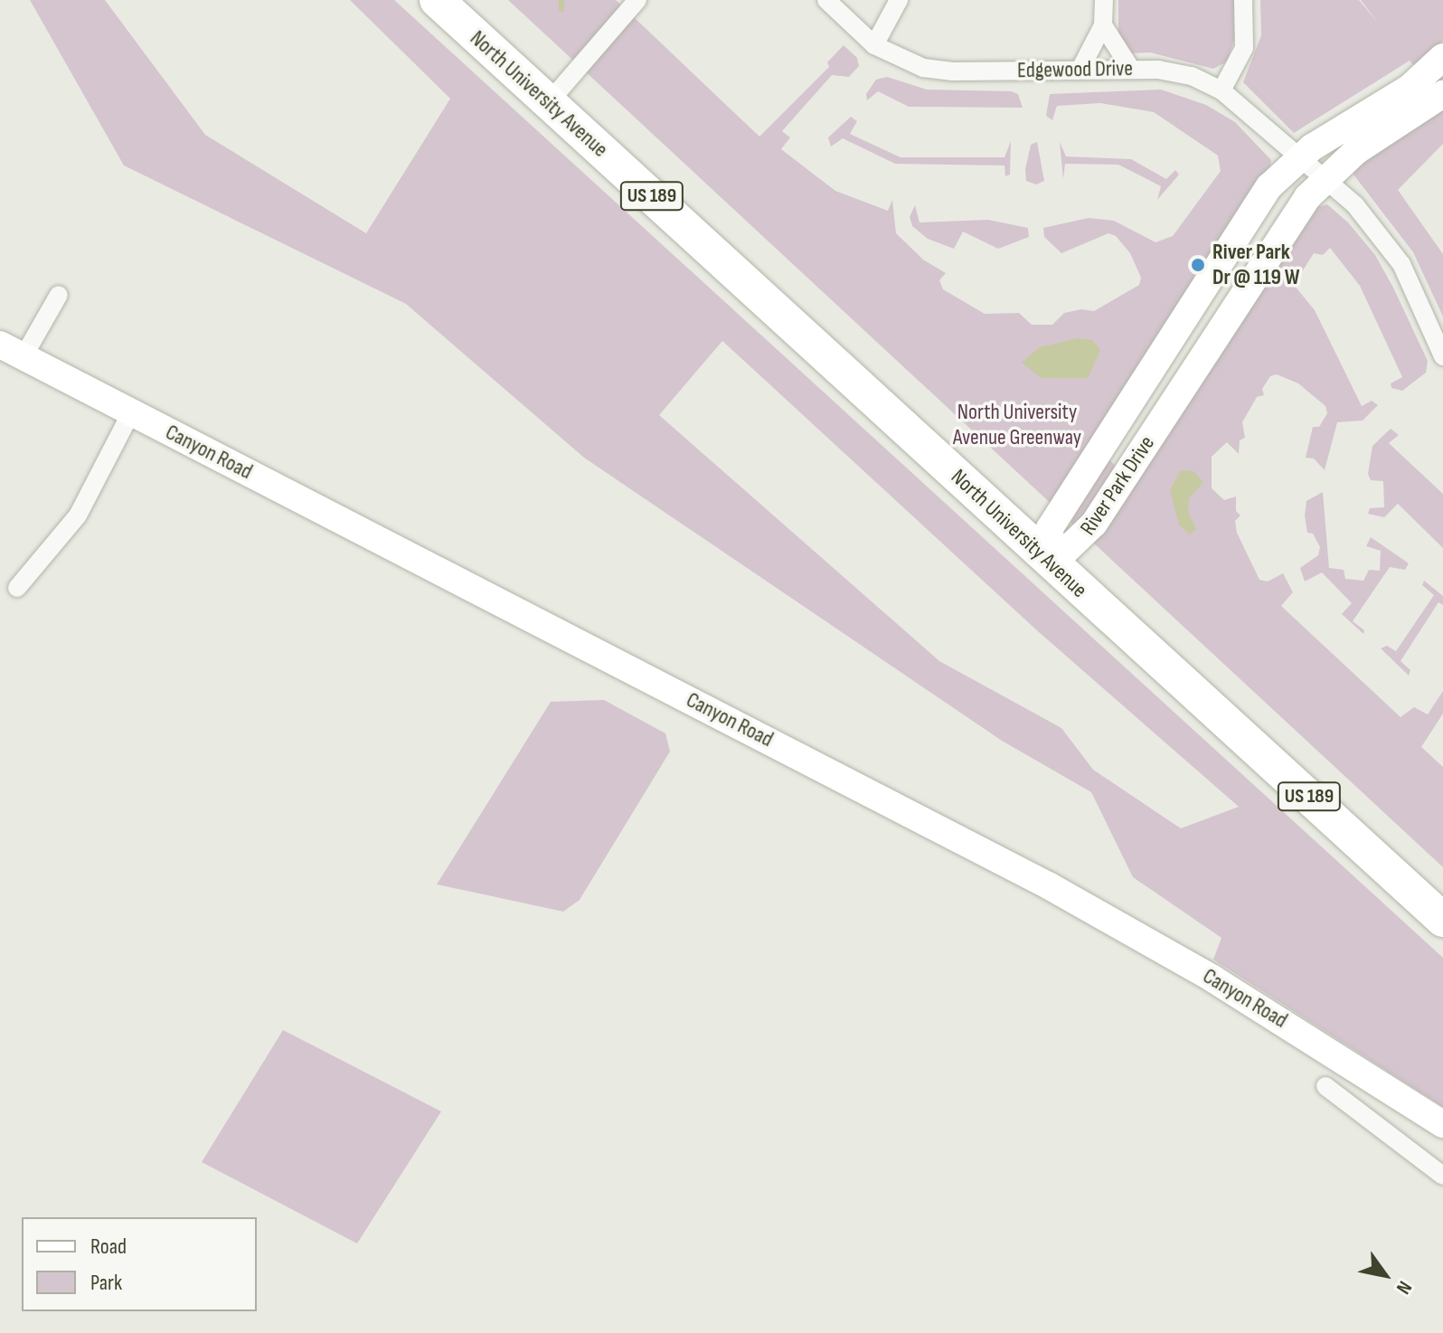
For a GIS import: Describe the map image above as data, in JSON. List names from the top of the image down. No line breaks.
{"streets":{"highway":["North University Avenue","US 189"],"main road":["Canyon Road","River Park Drive"],"street":["Edgewood Drive"]},"crossings":[["Edgewood Drive","River Park Drive"],["North University Avenue","River Park Drive"]],"parks":["North University Avenue Greenway"],"places":["River Park Dr @ 119 W"],"legend":["Road","Park"],"north":"bottom right"}
